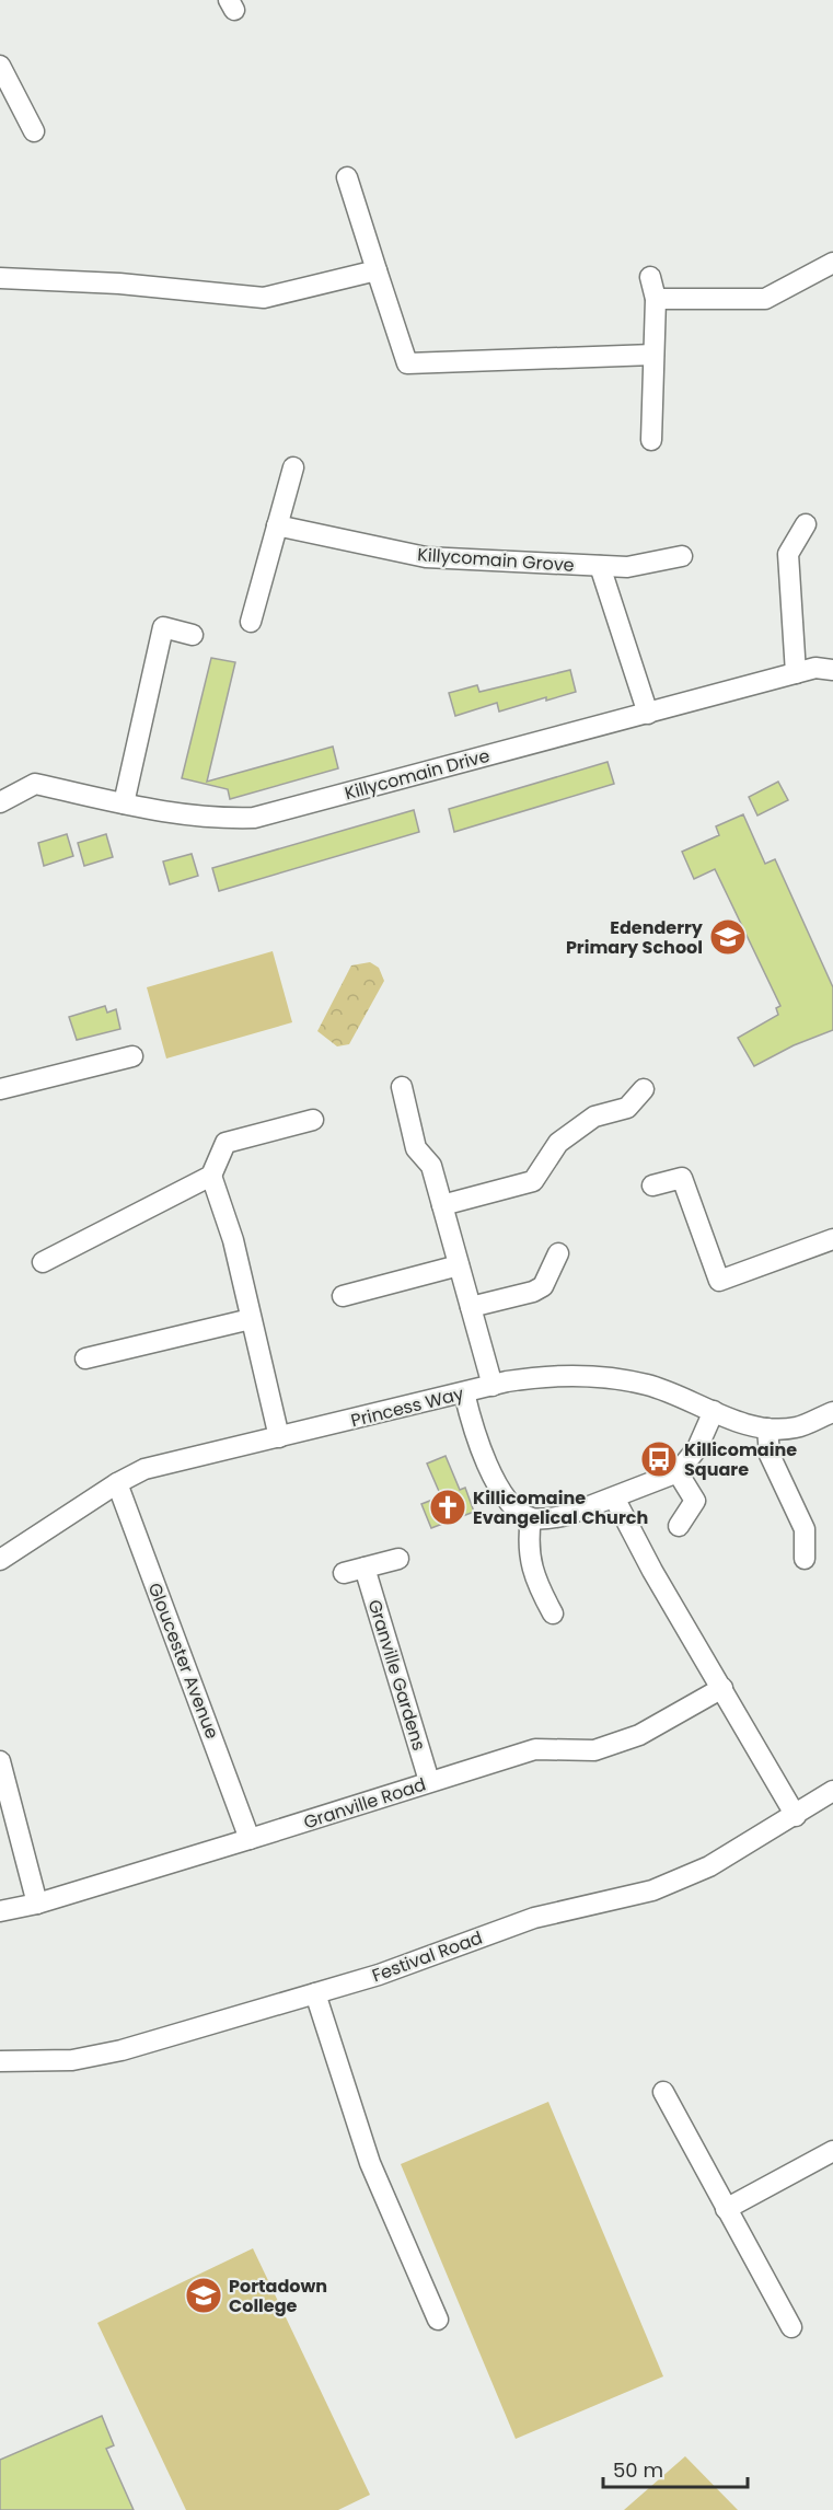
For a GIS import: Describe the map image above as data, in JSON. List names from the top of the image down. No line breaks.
{"streets":{"street":["Killycomain Grove","Killycomain Drive","Princess Way","Gloucester Avenue","Granville Gardens","Granville Road","Festival Road"]},"crossings":[["Killycomain Grove","Killycomain Drive"],["Princess Way","Gloucester Avenue"],["Gloucester Avenue","Granville Road"],["Granville Gardens","Granville Road"]],"places":{"school or university":["Edenderry Primary School","Portadown College"],"bus stop":["Killicomaine Square"],"church":["Killicomaine Evangelical Church"]},"scale_bar":"50 m"}
